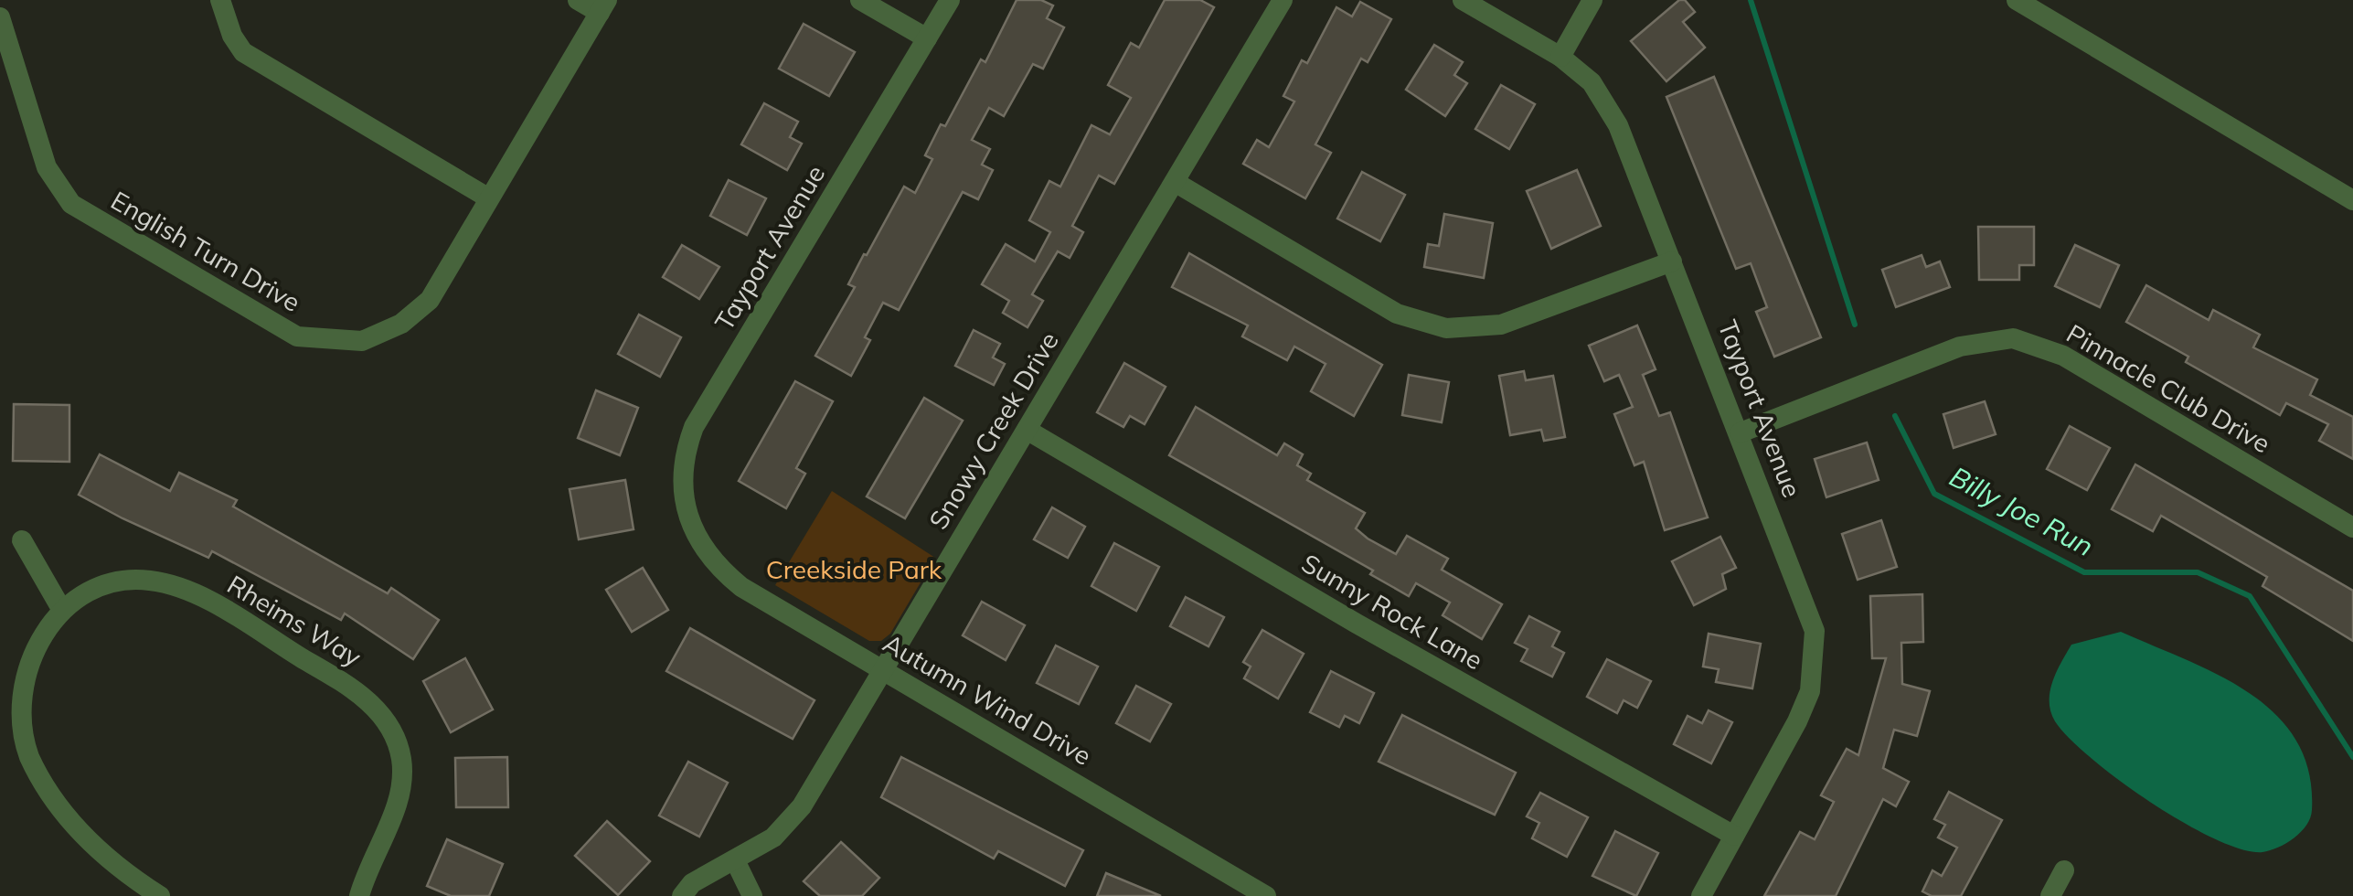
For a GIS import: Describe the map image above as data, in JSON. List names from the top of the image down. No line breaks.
{"streets":{"street":["Tayport Avenue","English Turn Drive","Pinnacle Club Drive","Snowy Creek Drive","Sunny Rock Lane","Rheims Way","Autumn Wind Drive"]},"crossings":[["Tayport Avenue","Pinnacle Club Drive"],["Tayport Avenue","Sunny Rock Lane"],["Tayport Avenue","Autumn Wind Drive"],["Snowy Creek Drive","Sunny Rock Lane"],["Snowy Creek Drive","Autumn Wind Drive"]],"water":["Billy Joe Run"],"parks":["Creekside Park"]}
